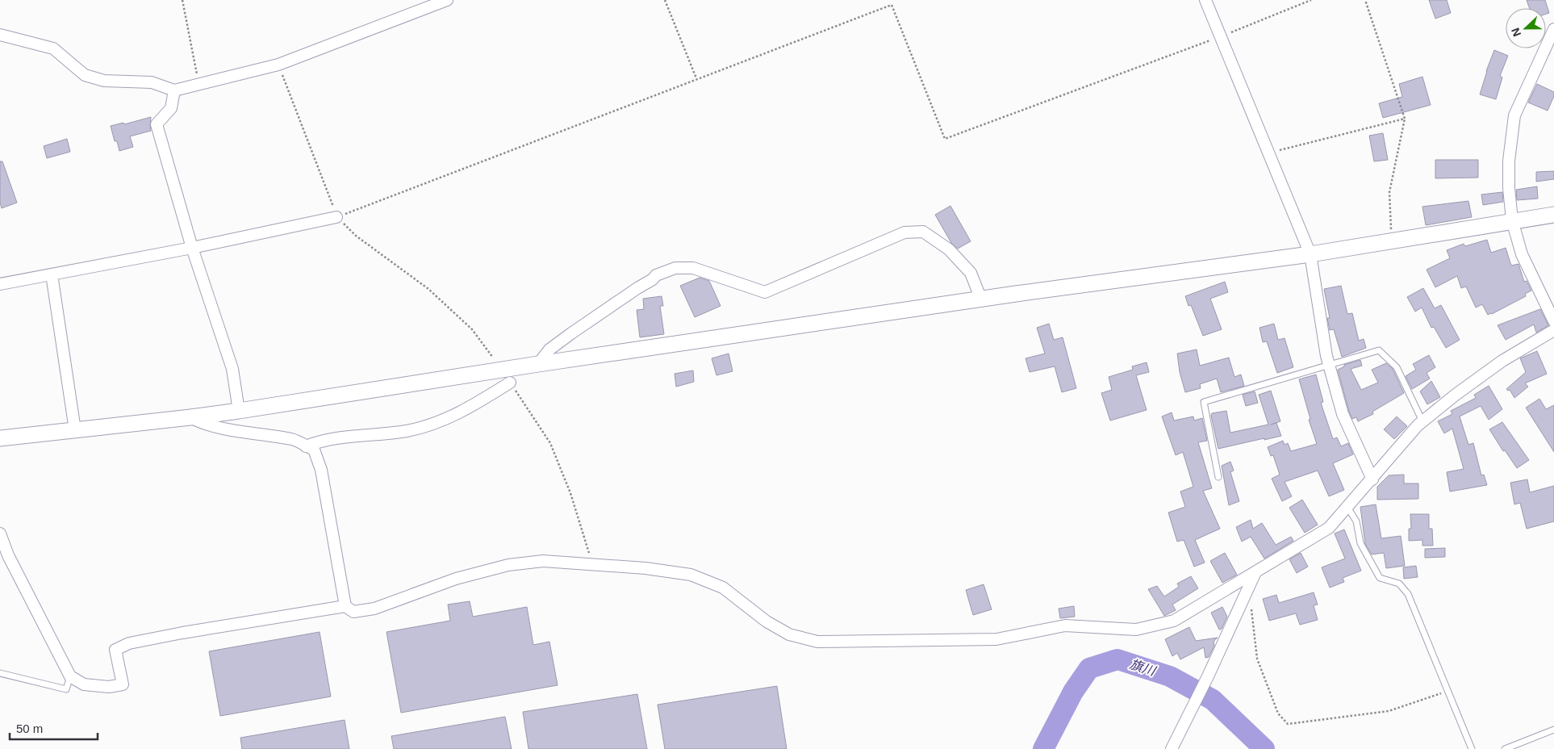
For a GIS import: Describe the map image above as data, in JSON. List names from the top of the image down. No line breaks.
{"water":["旗川"],"scale_bar":"50 m","north":"left"}
